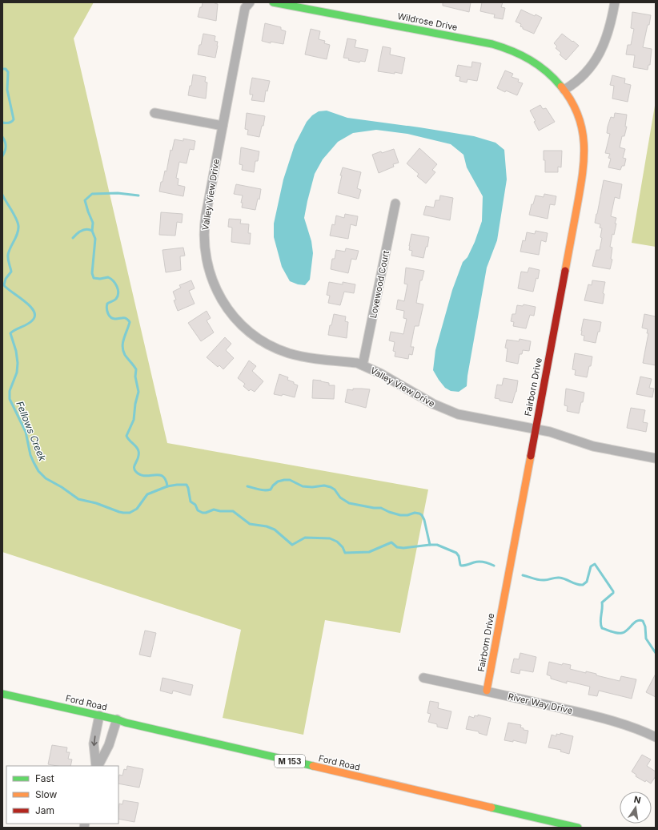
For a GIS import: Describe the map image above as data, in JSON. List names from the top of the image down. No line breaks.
{"streets":{"street":["Wildrose Drive","Valley View Drive","Lovewood Court","Fairborn Drive","Ford Road","River Way Drive","M 153"]},"crossings":[["Wildrose Drive","Fairborn Drive"],["Valley View Drive","Lovewood Court"],["Valley View Drive","Fairborn Drive"],["Fairborn Drive","River Way Drive"]],"water":["Fellows Creek"],"legend":["Fast","Slow","Jam"],"north":"top"}
